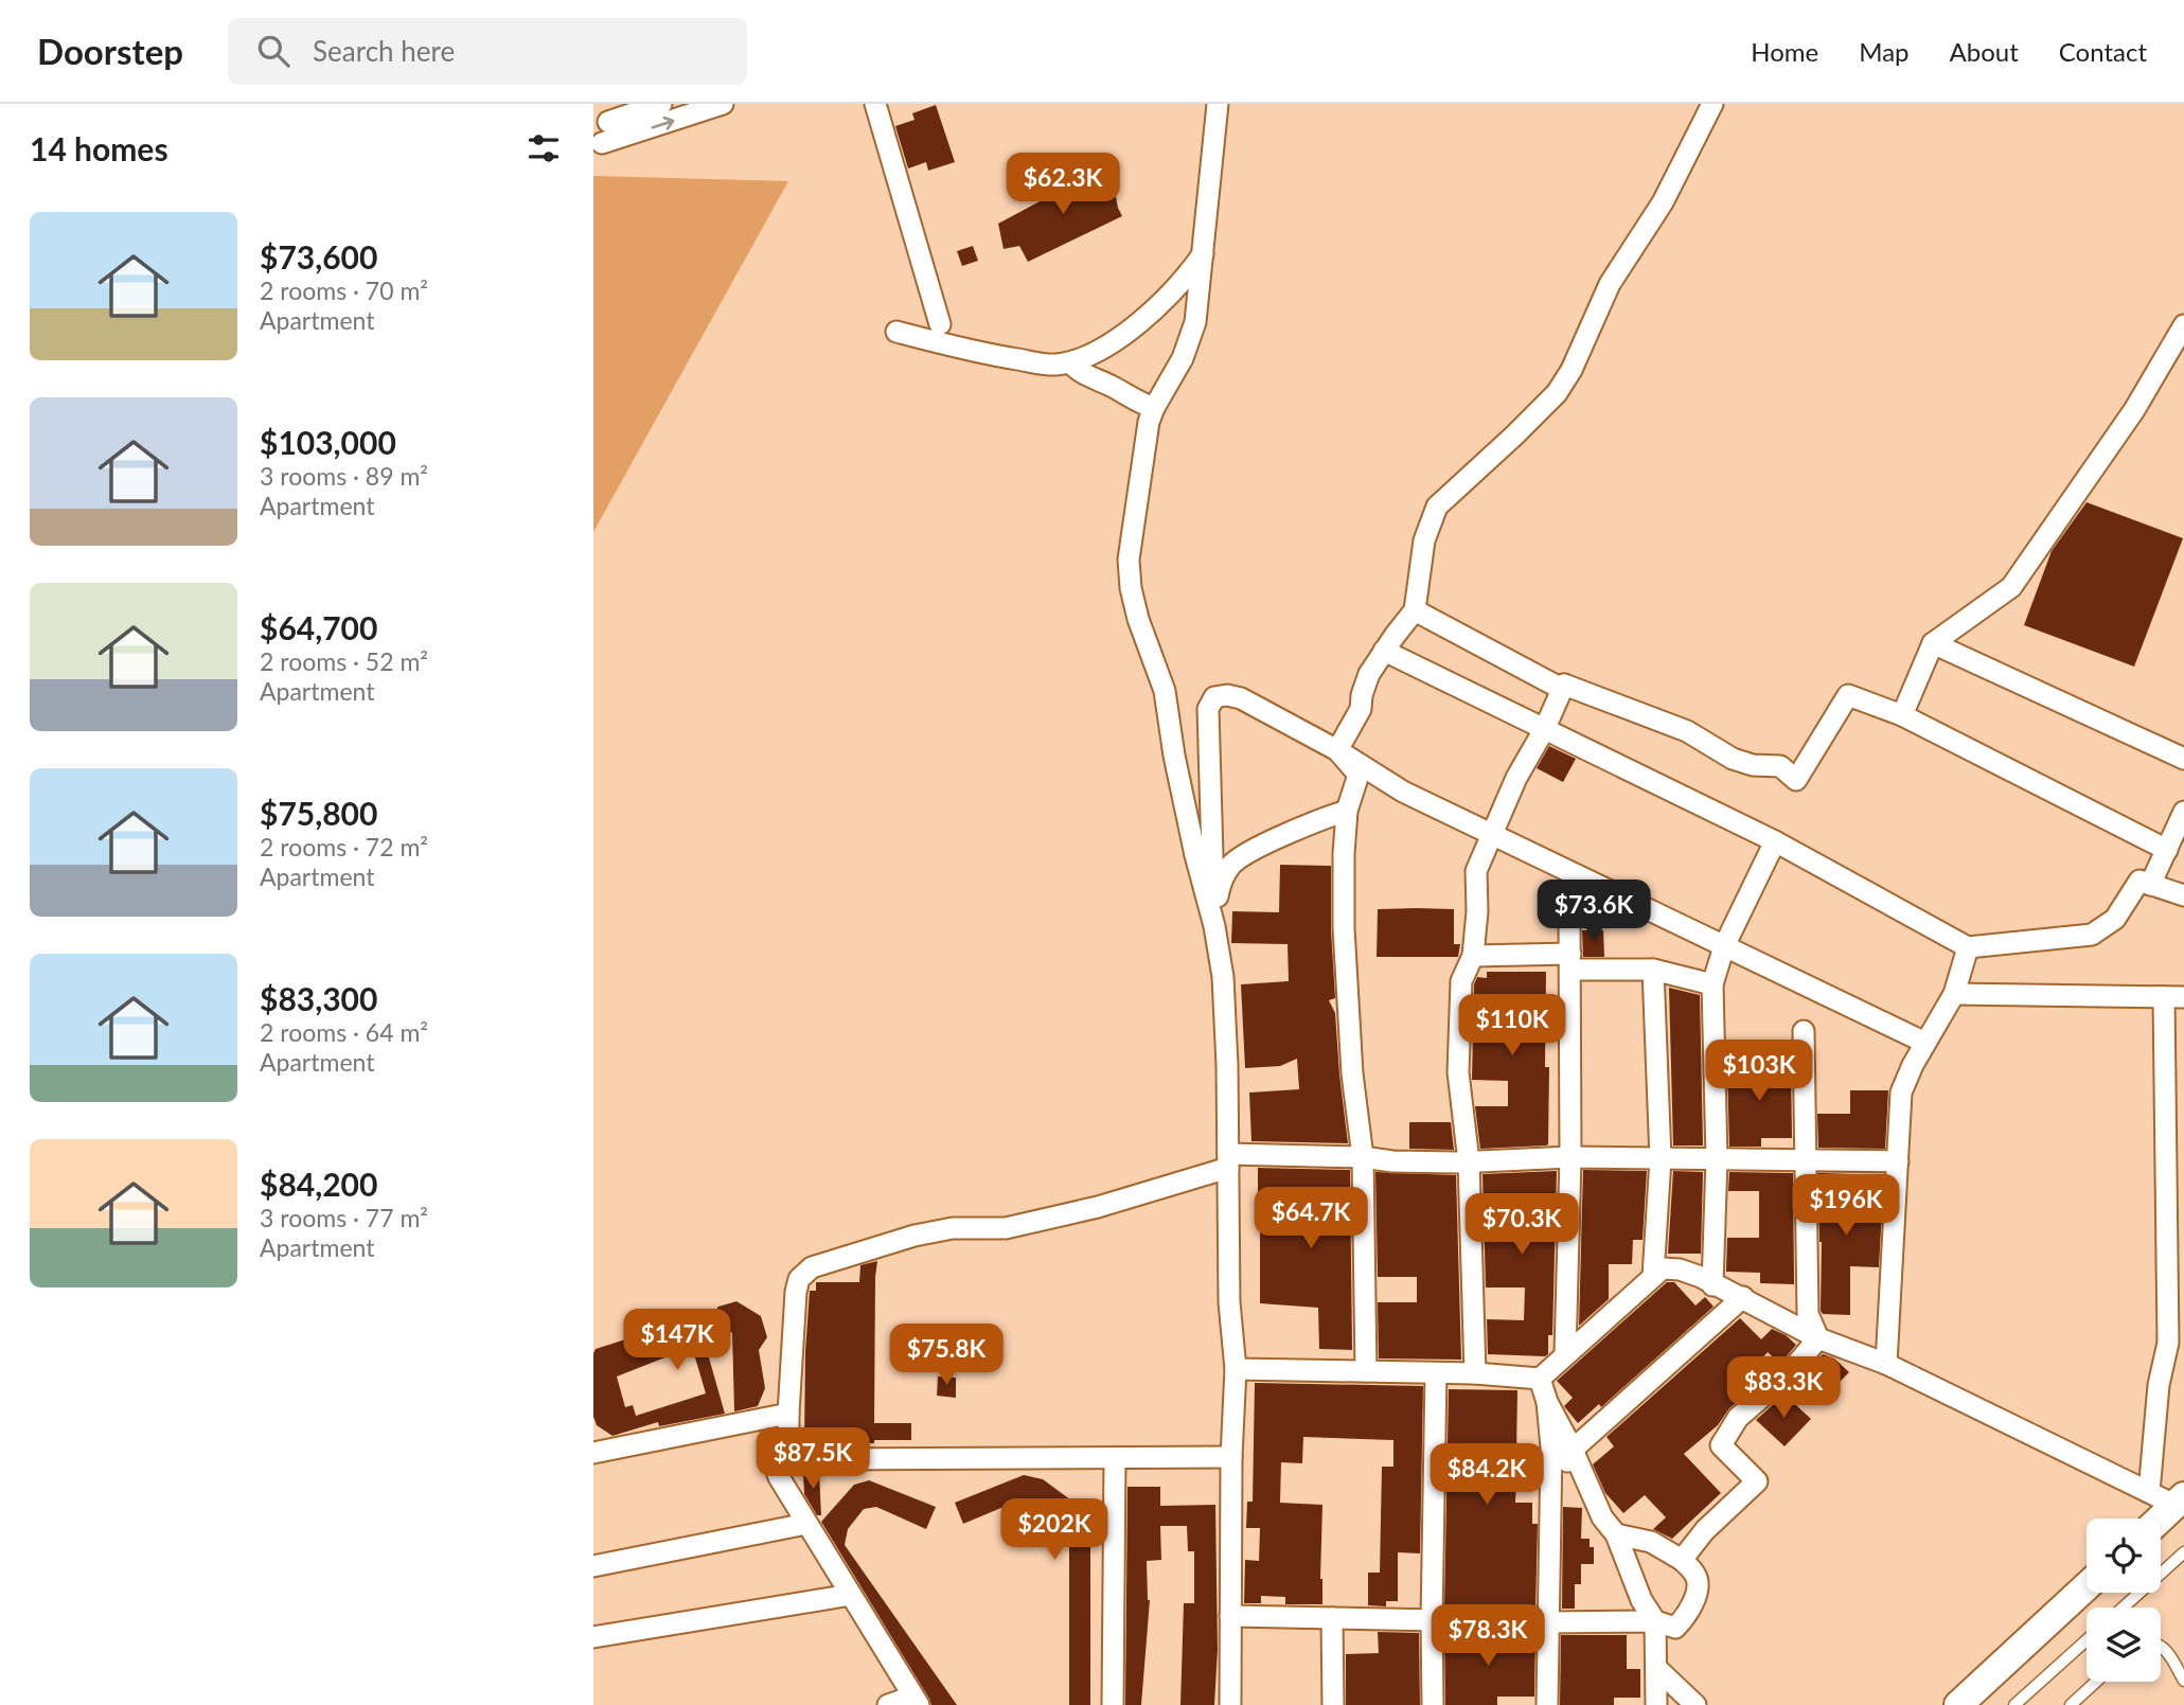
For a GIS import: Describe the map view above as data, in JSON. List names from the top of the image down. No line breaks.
{"page":{"header":"Doorstep","search":"Search here","nav":["Home","Map","About","Contact"],"heading":"14 homes","price":["$62.3K","$73.6K","$110K","$103K","$196K","$64.7K","$70.3K","$147K","$75.8K","$83.3K","$87.5K","$84.2K","$202K","$78.3K"],"list":[{"name":"$73,600","note":"2 rooms · 70 m² · Apartment"},{"name":"$103,000","note":"3 rooms · 89 m² · Apartment"},{"name":"$64,700","note":"2 rooms · 52 m² · Apartment"},{"name":"$75,800","note":"2 rooms · 72 m² · Apartment"},{"name":"$83,300","note":"2 rooms · 64 m² · Apartment"},{"name":"$84,200","note":"3 rooms · 77 m² · Apartment"}]}}
